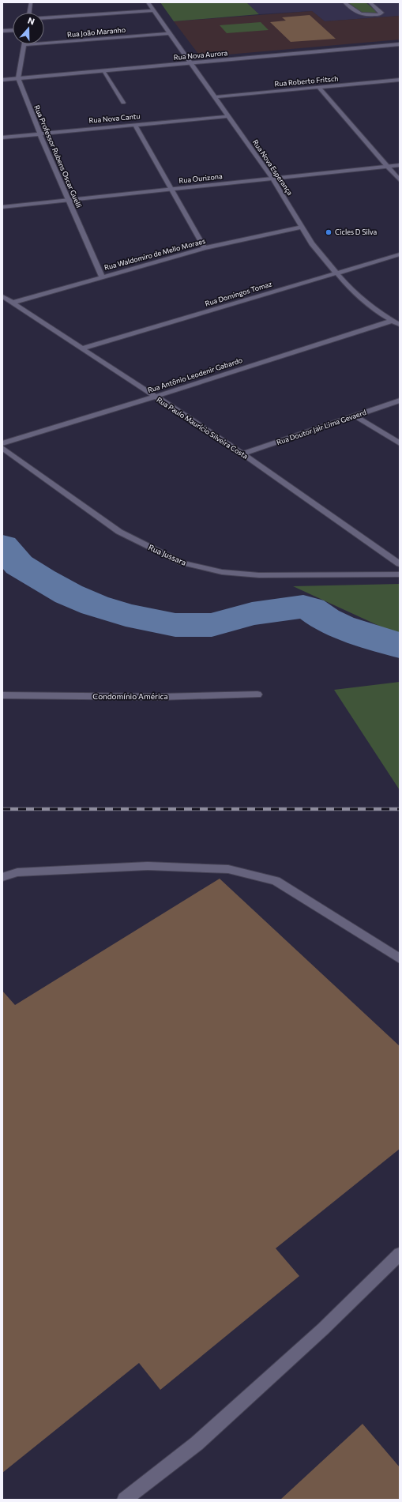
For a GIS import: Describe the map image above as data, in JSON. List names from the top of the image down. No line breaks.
{"streets":{"street":["Rua João Maranho","Rua Nova Aurora","Rua Roberto Fritsch","Rua Nova Cantu","Rua Professor Rubens Oscar Guelli","Rua Nova Esperança","Rua Ourizona","Rua Waldomiro de Mello Moraes","Rua Domingos Tomaz","Rua Antônio Leodenir Gabardo","Rua Doutor Jair Lima Gevaerd","Rua Paulo Maurício Silveira Costa","Rua Jussara","Condomínio América"]},"crossings":[["Rua João Maranho","Rua Nova Esperança"],["Rua Nova Aurora","Rua Professor Rubens Oscar Guelli"],["Rua Nova Aurora","Rua Nova Esperança"],["Rua Roberto Fritsch","Rua Nova Esperança"],["Rua Nova Cantu","Rua Professor Rubens Oscar Guelli"],["Rua Nova Cantu","Rua Nova Esperança"],["Rua Professor Rubens Oscar Guelli","Rua Ourizona"],["Rua Professor Rubens Oscar Guelli","Rua Waldomiro de Mello Moraes"],["Rua Nova Esperança","Rua Ourizona"],["Rua Nova Esperança","Rua Waldomiro de Mello Moraes"],["Rua Nova Esperança","Rua Domingos Tomaz"],["Rua Nova Esperança","Rua Antônio Leodenir Gabardo"],["Rua Waldomiro de Mello Moraes","Rua Paulo Maurício Silveira Costa"],["Rua Domingos Tomaz","Rua Paulo Maurício Silveira Costa"],["Rua Antônio Leodenir Gabardo","Rua Paulo Maurício Silveira Costa"],["Rua Doutor Jair Lima Gevaerd","Rua Paulo Maurício Silveira Costa"]],"places":["Cicles D Silva"],"north":"top"}
